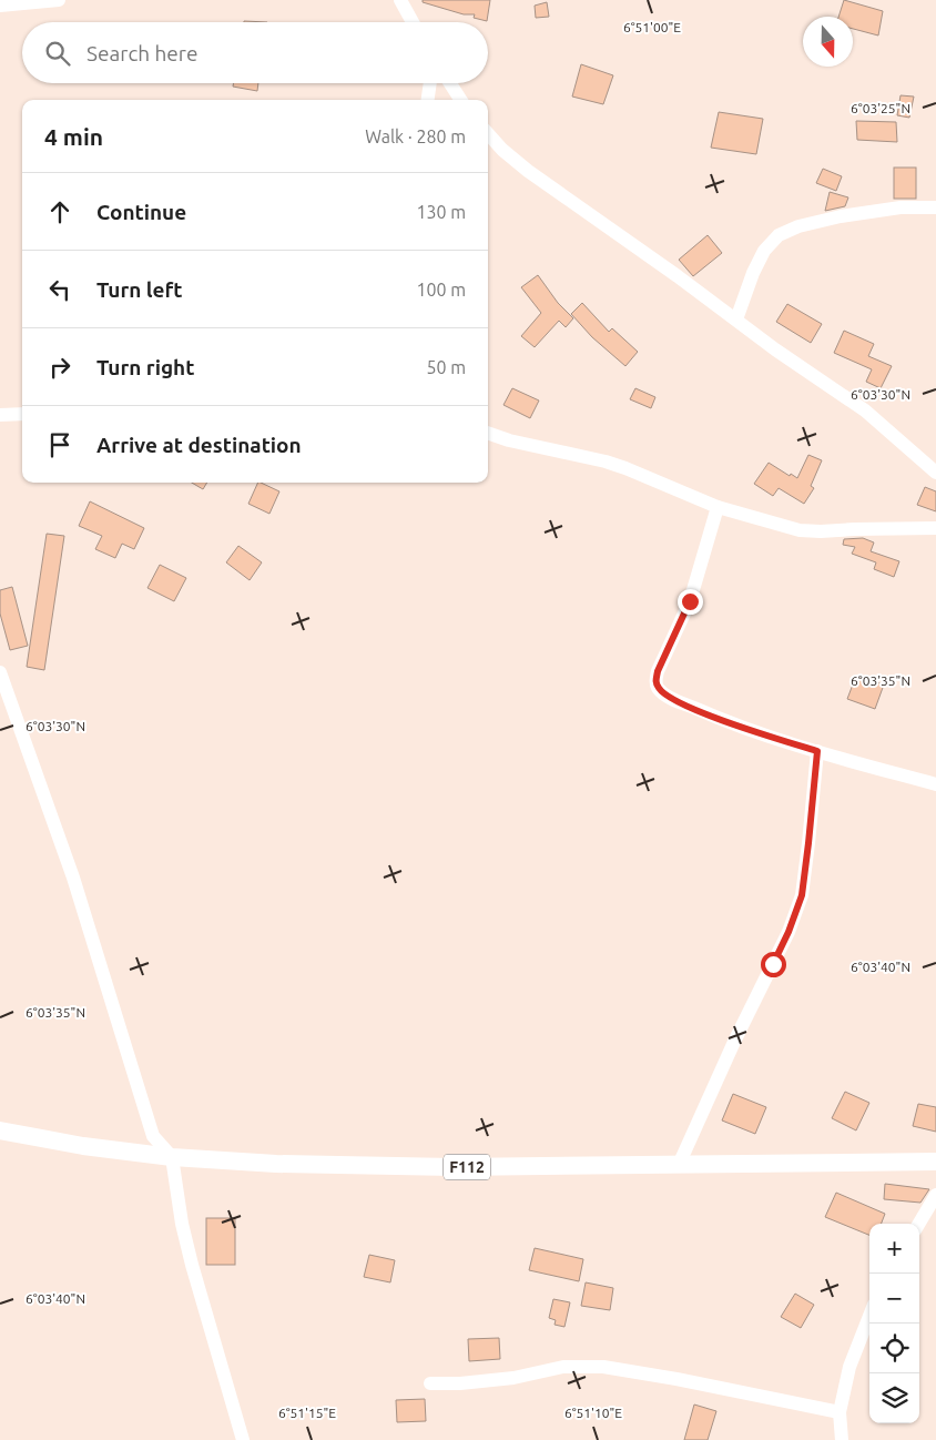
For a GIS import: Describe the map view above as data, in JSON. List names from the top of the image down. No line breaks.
{"streets":{"main road":["F112"]},"north":"bottom","page":{"search":"Search here","heading":["4 min","Walk · 280 m"],"list":[["Continue","130 m"],["Turn left","100 m"],["Turn right","50 m"],"Arrive at destination"],"map_buttons":["+","−"]},"coordinates":["6°51'00\"E","6°03'25\"N","6°03'30\"N","6°03'35\"N","6°03'40\"N","6°51'15\"E","6°51'10\"E"]}
